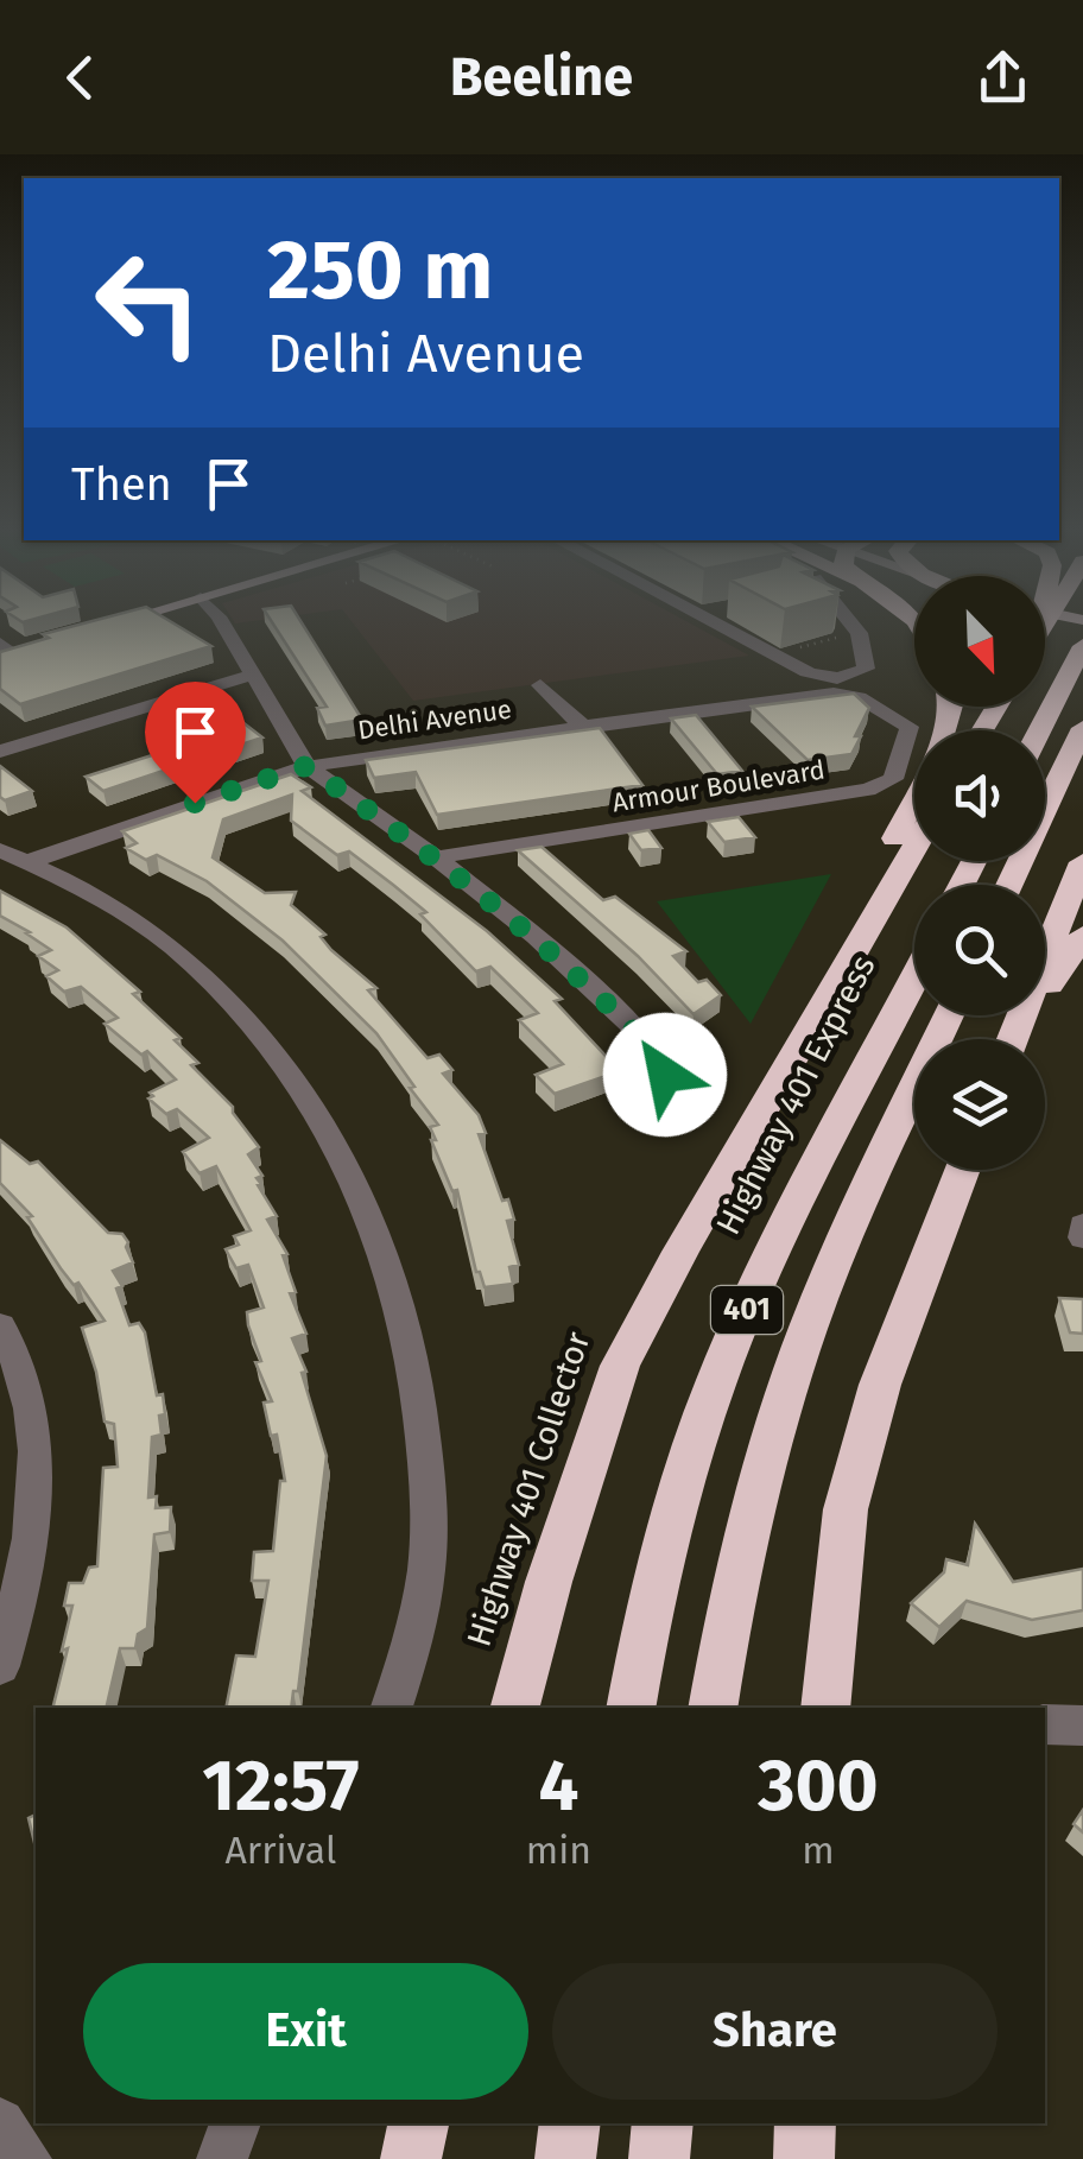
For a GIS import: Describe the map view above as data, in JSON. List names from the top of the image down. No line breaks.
{"streets":{"highway":["Highway 401 Express","401","Highway 401 Collector"],"street":["Delhi Avenue","Armour Boulevard"]},"crossings":[["Delhi Avenue","Armour Boulevard"]],"north":"bottom right","page":{"header":"Beeline","turn":["250 m","Delhi Avenue"],"then":"Then","eta":["12:57","Arrival","4","min","300","m"],"buttons":["Exit","Share"]}}
